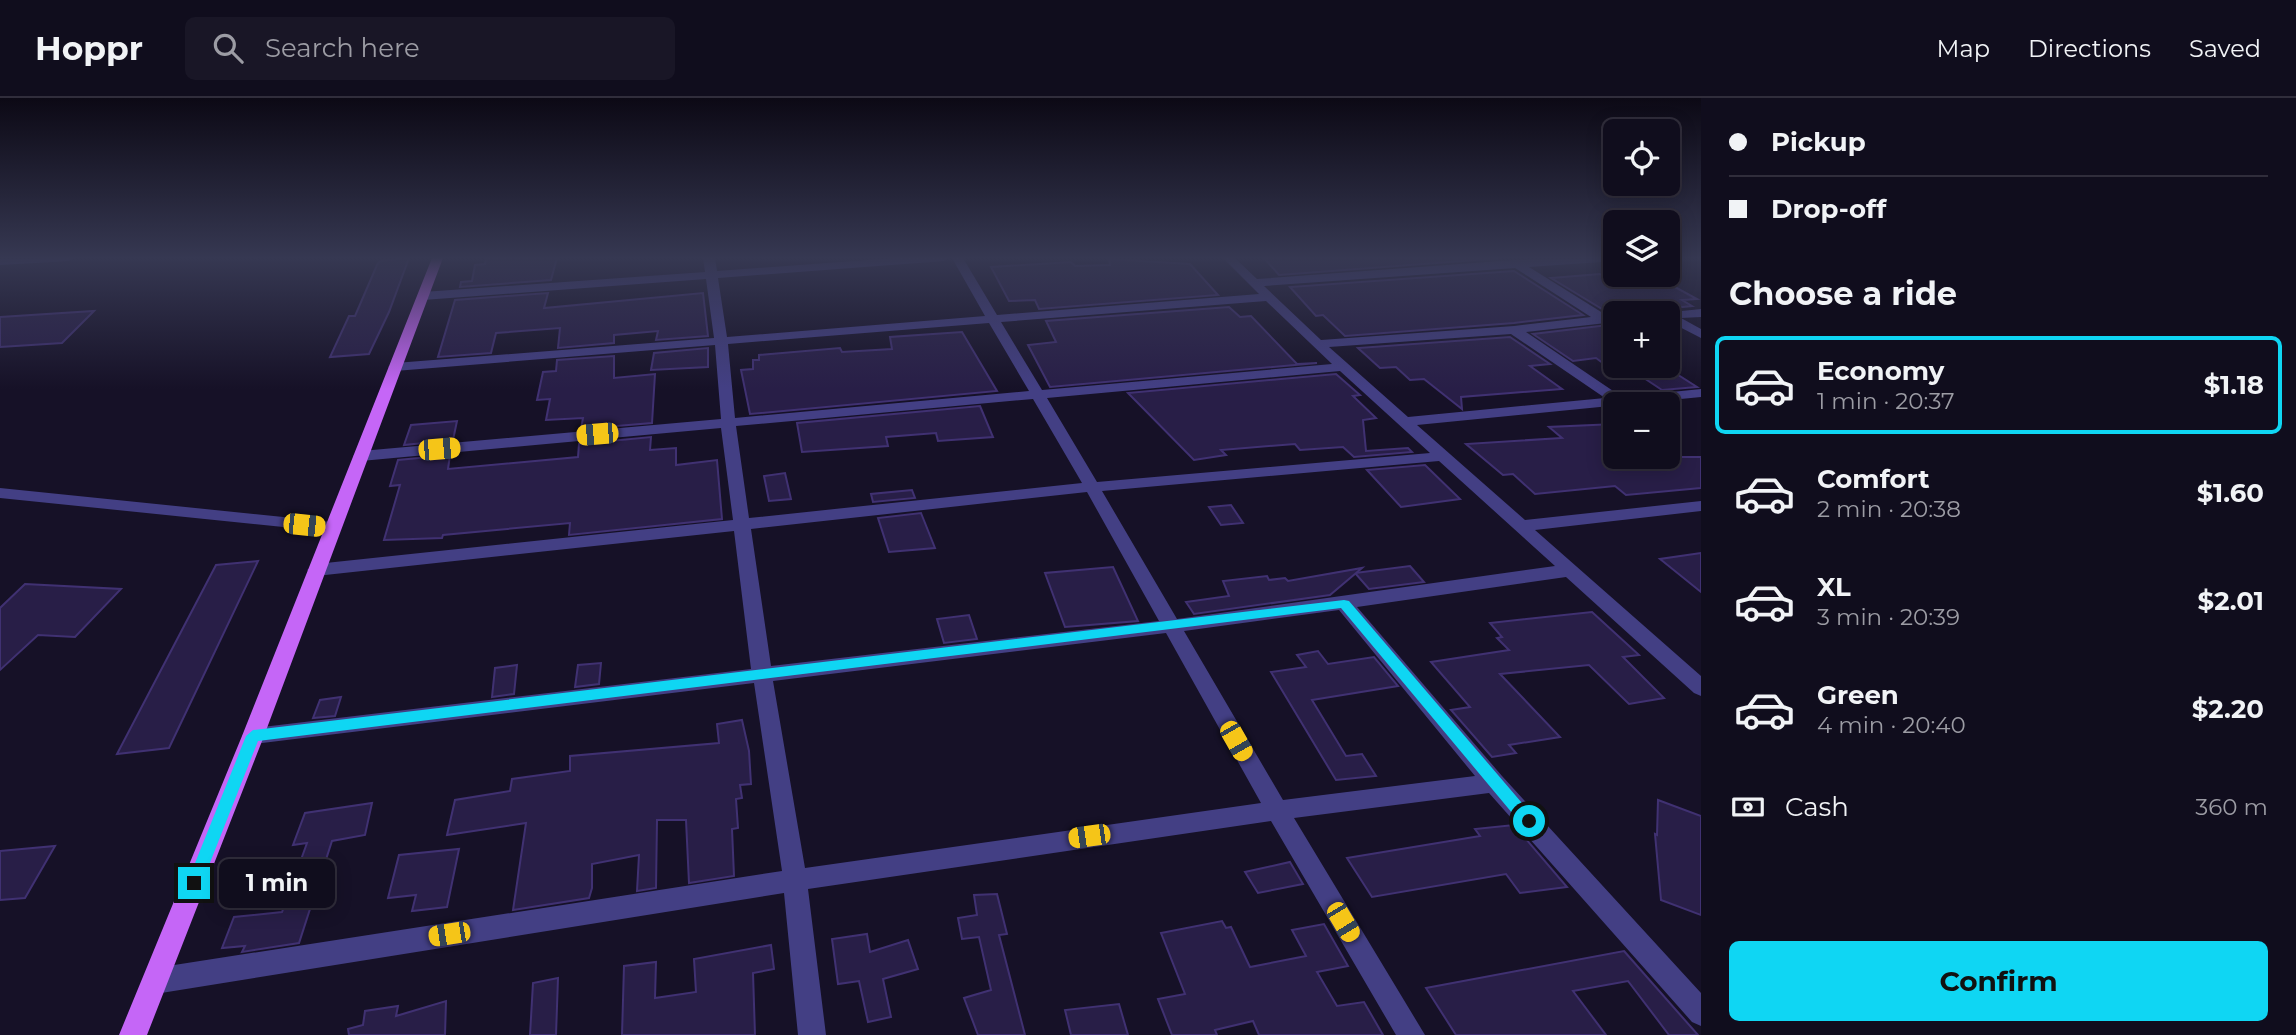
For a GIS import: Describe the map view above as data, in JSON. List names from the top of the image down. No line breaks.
{"page":{"header":"Hoppr","search":"Search here","nav":["Map","Directions","Saved"],"banner":["Pickup","Drop-off"],"map_buttons":["+","−"],"heading":"Choose a ride","list":[{"name":"Economy","note":"1 min · 20:37","value":"$1.18"},{"name":"Comfort","note":"2 min · 20:38","value":"$1.60"},{"name":"XL","note":"3 min · 20:39","value":"$2.01"},{"name":"Green","note":"4 min · 20:40","value":"$2.20"}],"pay":["Cash","360 m"],"bubble":"1 min","buttons":"Confirm"}}
